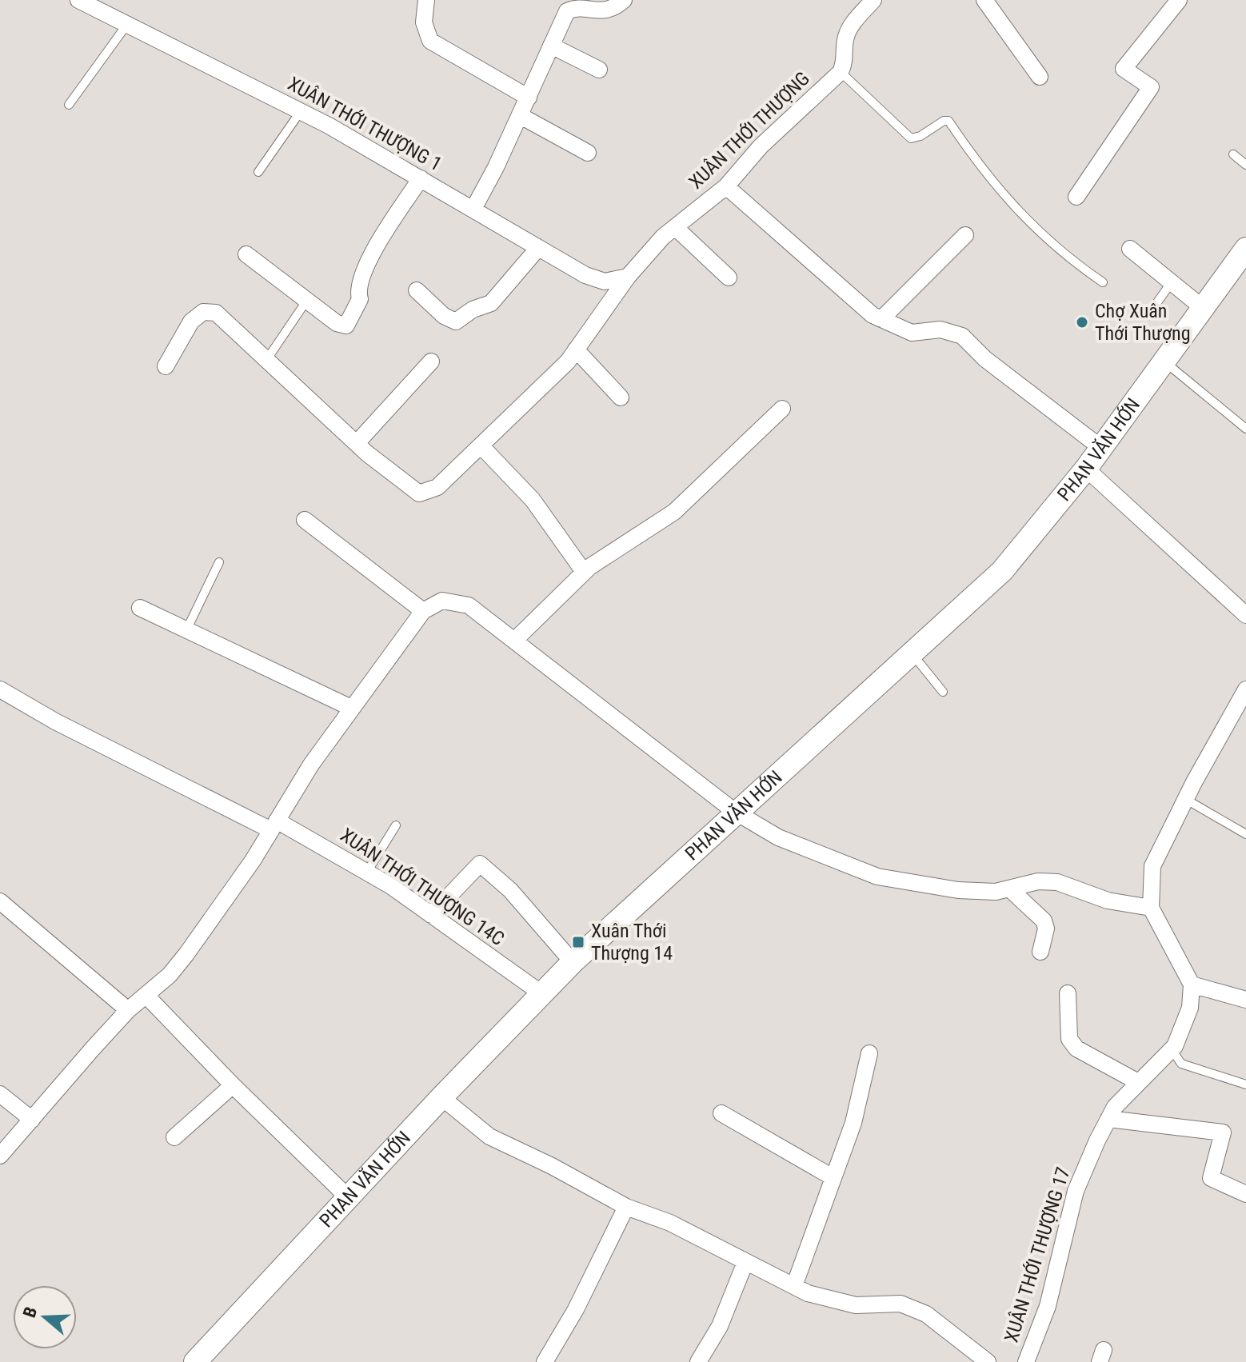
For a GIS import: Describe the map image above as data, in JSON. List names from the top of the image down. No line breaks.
{"streets":{"main road":["PHAN VĂN HỚN"],"street":["XUÂN THỚI THƯỢNG 1","XUÂN THỚI THƯỢNG","XUÂN THỚI THƯỢNG 14C","XUÂN THỚI THƯỢNG 17"]},"crossings":[["XUÂN THỚI THƯỢNG 1","XUÂN THỚI THƯỢNG"],["PHAN VĂN HỚN","XUÂN THỚI THƯỢNG 14C"]],"places":{"other":["Chợ Xuân Thới Thượng"],"transit":["Xuân Thới Thượng 14"]},"north":"left"}
